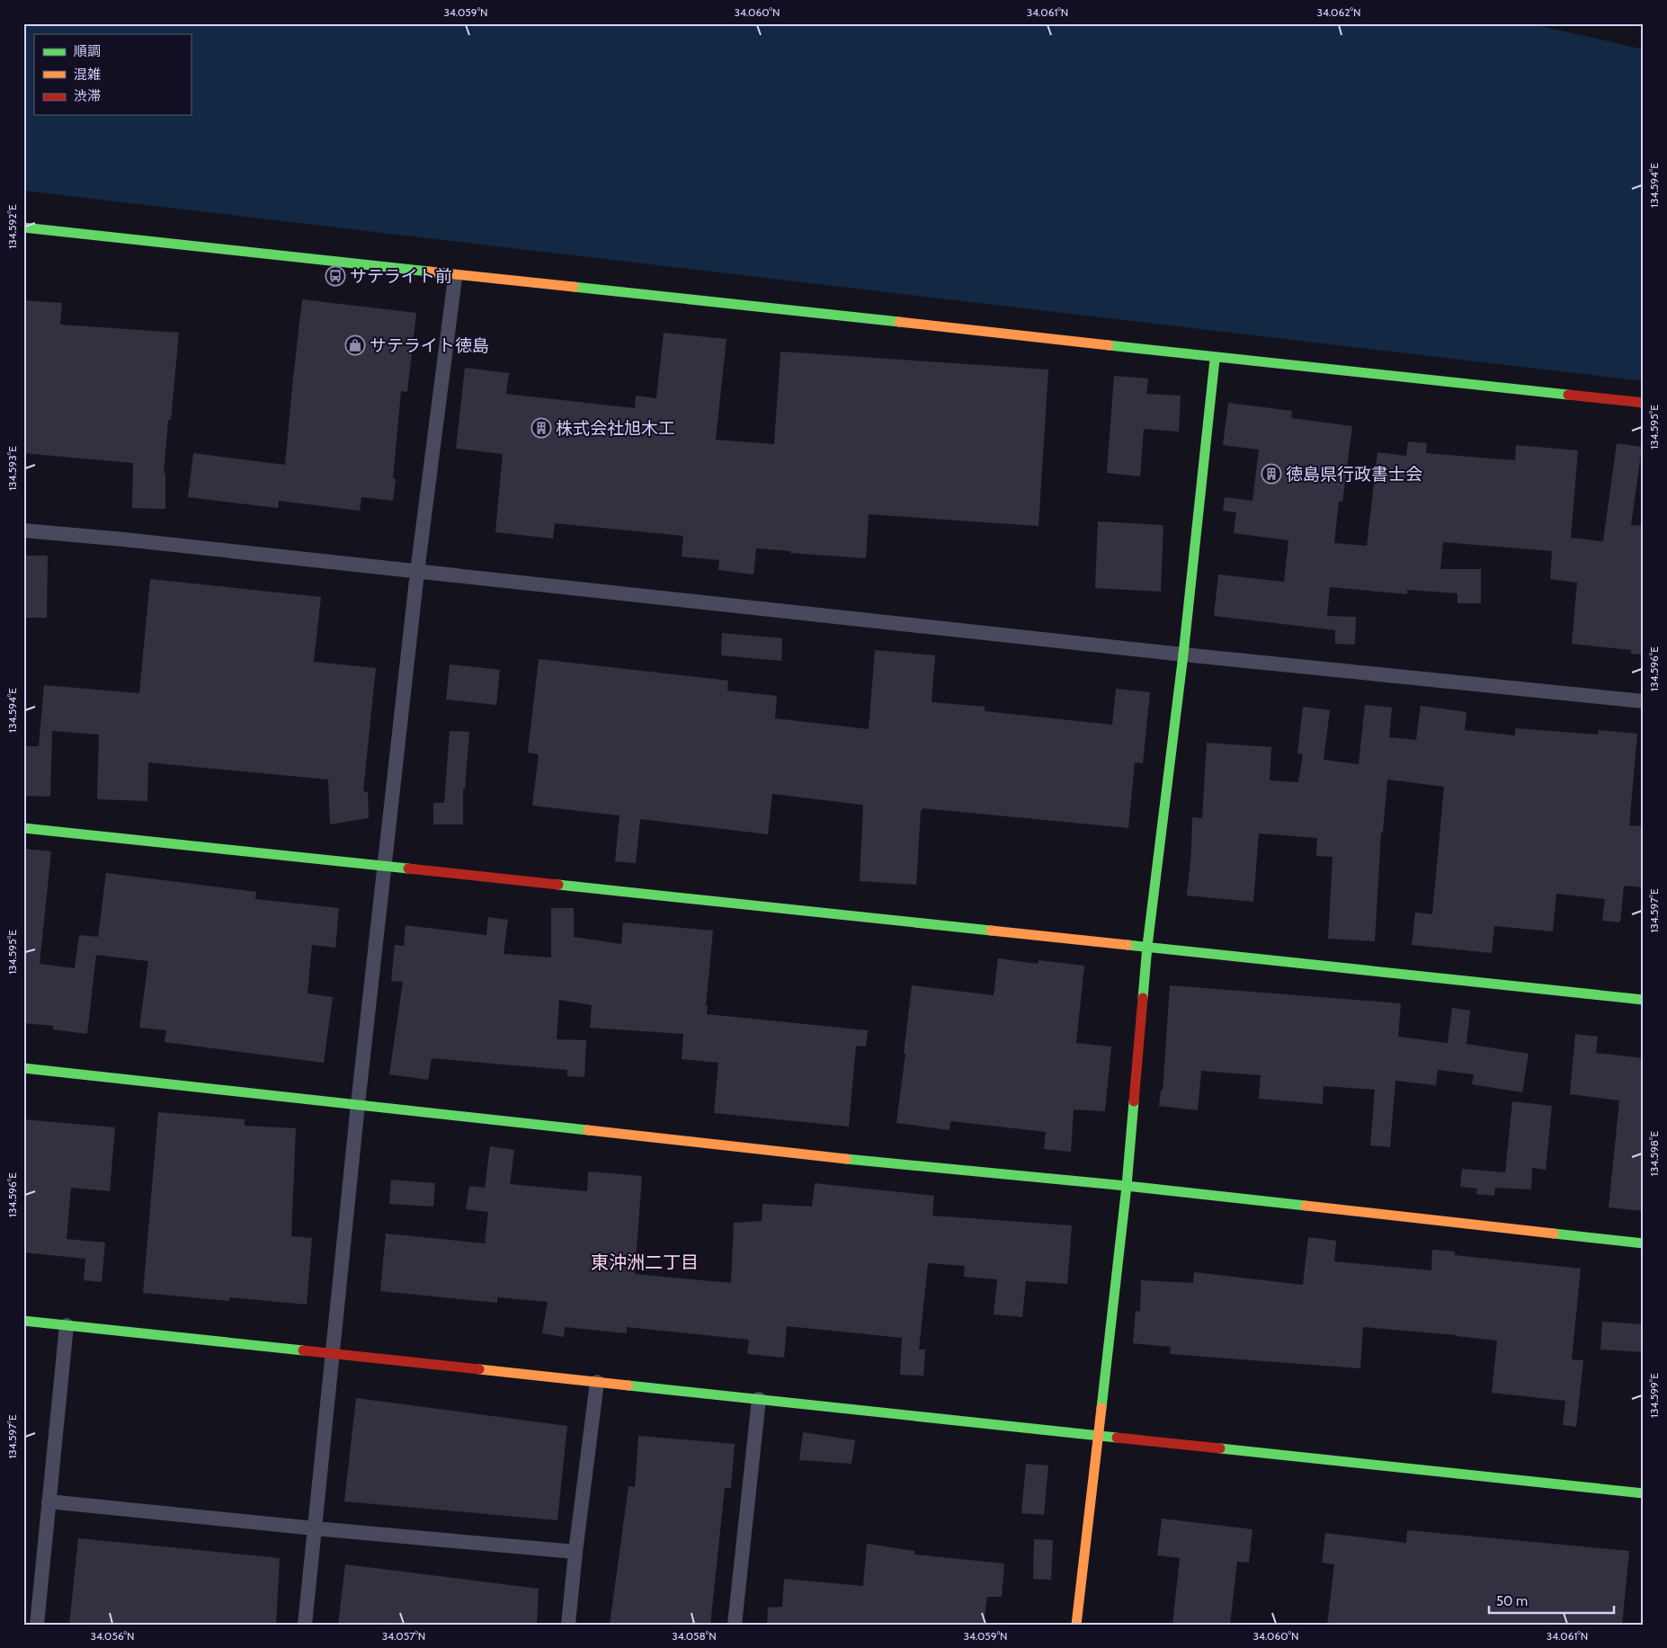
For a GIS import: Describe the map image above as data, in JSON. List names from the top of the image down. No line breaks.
{"districts":["東沖洲二丁目"],"places":{"bus stop":["サテライト前"],"shop":["サテライト徳島"],"building":["株式会社旭木工","徳島県行政書士会"]},"legend":["順調","混雑","渋滞"],"scale_bar":"50 m","coordinates":["34.059°N","34.060°N","34.061°N","34.062°N","134.594°E","134.592°E","134.595°E","134.593°E","134.596°E","134.597°E","134.598°E","134.599°E","34.056°N","34.057°N","34.058°N"]}
